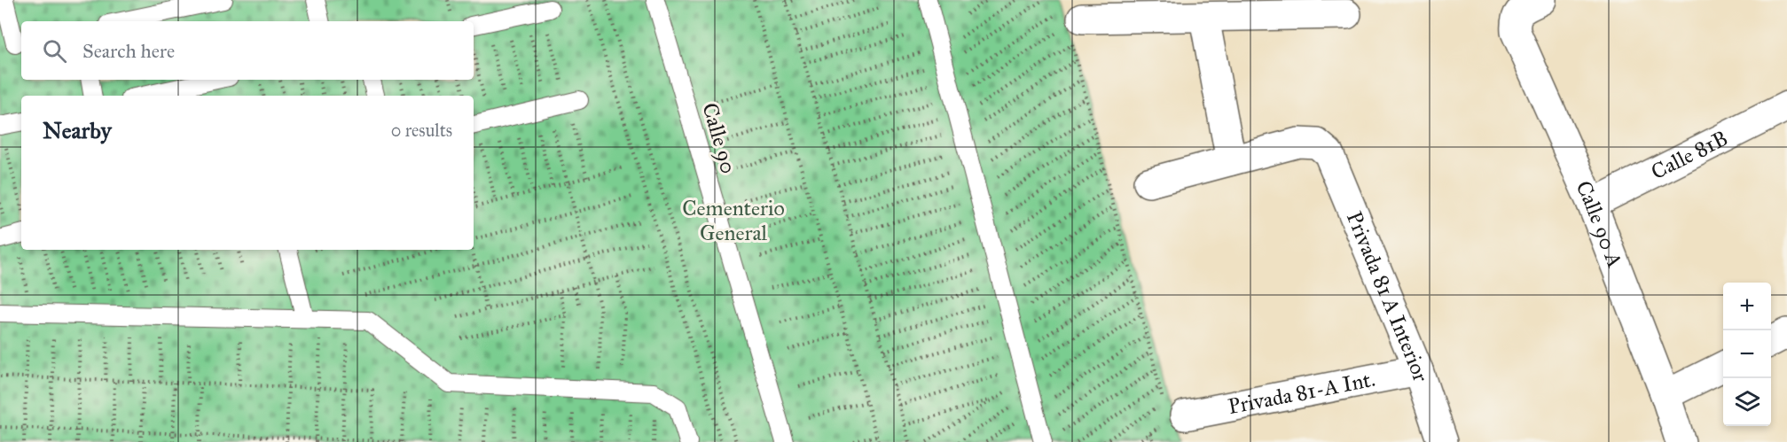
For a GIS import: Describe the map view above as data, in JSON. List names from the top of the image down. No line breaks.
{"streets":{"street":["Calle 81B","Calle 90 A","Privada 81 A Interior","Privada 81-A Int."],"lane":["Calle 90"]},"crossings":[["Calle 81B","Calle 90 A"],["Privada 81 A Interior","Privada 81-A Int."]],"parks":["Cementerio General"],"page":{"search":"Search here","heading":["Nearby","0 results"],"map_buttons":["+","−"]}}
